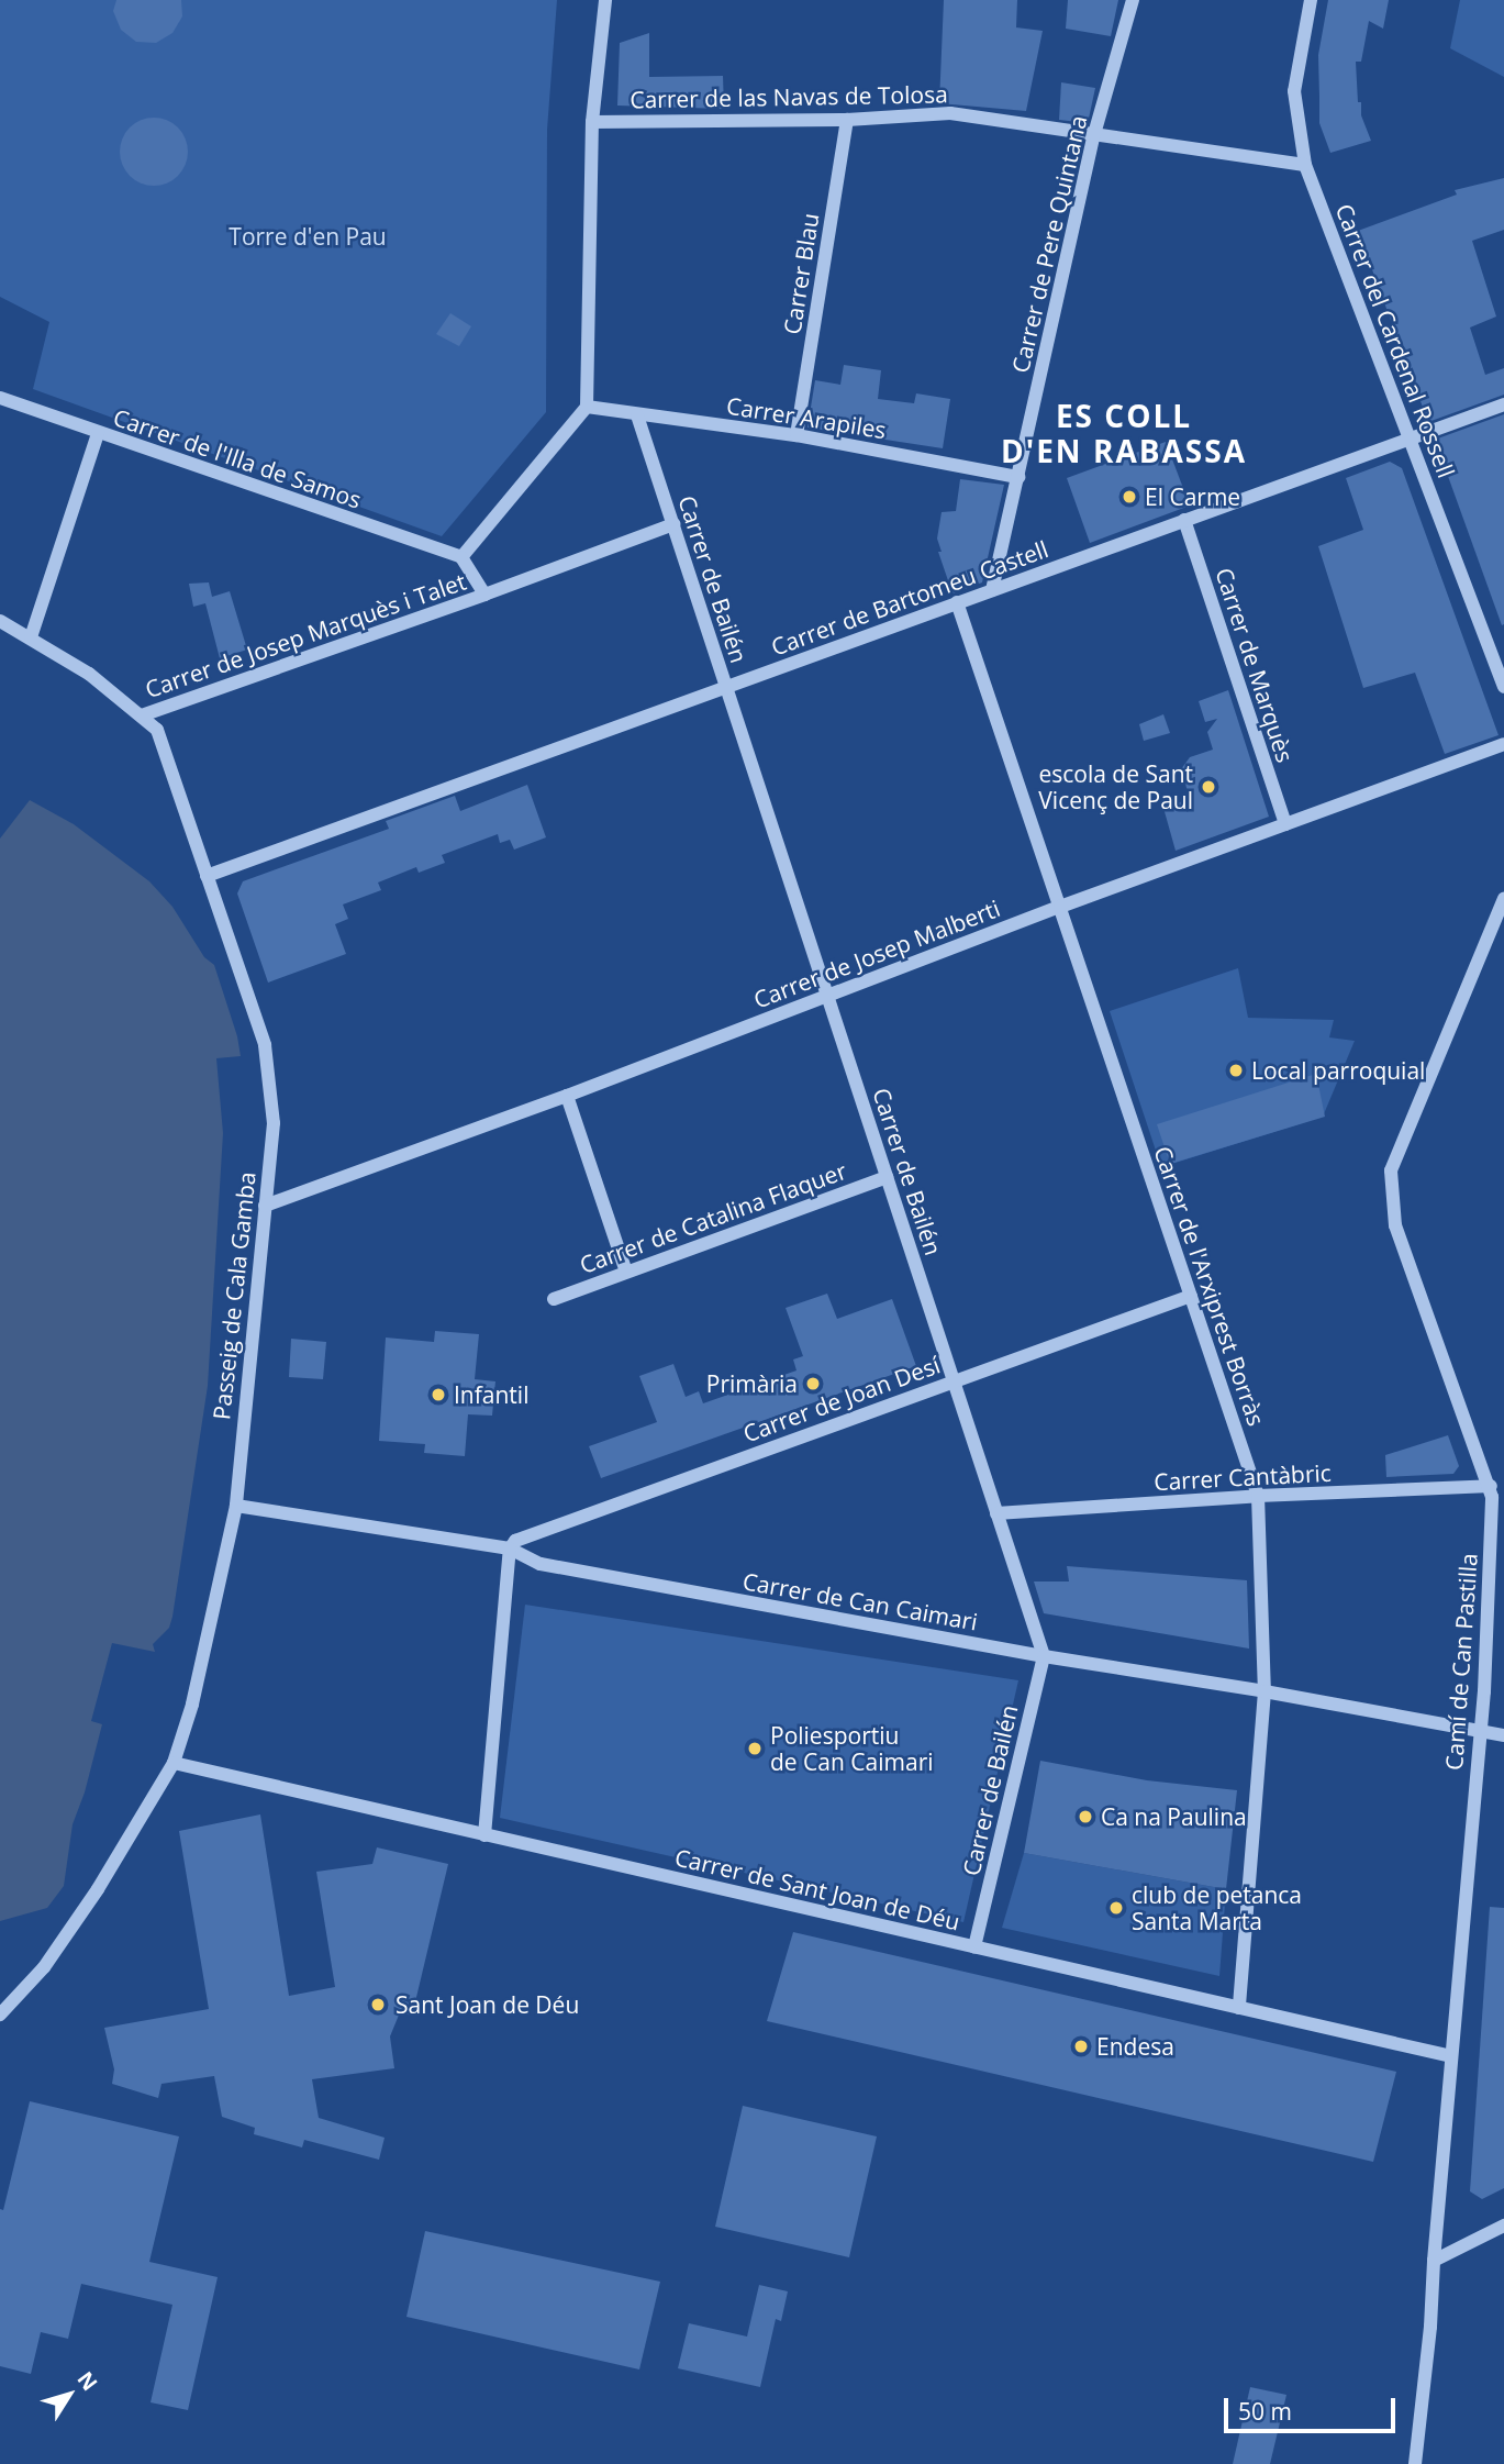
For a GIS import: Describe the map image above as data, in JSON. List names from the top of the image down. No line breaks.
{"streets":{"street":["Carrer de las Navas de Tolosa","Carrer de Pere Quintana","Carrer Blau","Carrer del Cardenal Rossell","Carrer Arapiles","Carrer de l'Illa de Samos","Carrer de Bailén","Carrer de Bartomeu Castell","Carrer de Josep Marquès i Talet","Carrer de Marquès","Carrer de Josep Malberti","Carrer de Catalina Flaquer","Carrer de l'Arxiprest Borràs","Passeig de Cala Gamba","Carrer de Joan Desí","Carrer Cantàbric","Carrer de Can Caimari","Camí de Can Pastilla","Carrer de Sant Joan de Déu"]},"crossings":[["Carrer de las Navas de Tolosa","Carrer de Pere Quintana"],["Carrer de las Navas de Tolosa","Carrer Blau"],["Carrer de las Navas de Tolosa","Carrer del Cardenal Rossell"],["Carrer de Pere Quintana","Carrer Arapiles"],["Carrer de Pere Quintana","Carrer de Bartomeu Castell"],["Carrer Blau","Carrer Arapiles"],["Carrer del Cardenal Rossell","Carrer de Bartomeu Castell"],["Carrer Arapiles","Carrer de Bailén"],["Carrer de Bailén","Carrer de Bartomeu Castell"],["Carrer de Bailén","Carrer de Josep Marquès i Talet"],["Carrer de Bailén","Carrer de Josep Malberti"],["Carrer de Bailén","Carrer de Catalina Flaquer"],["Carrer de Bailén","Carrer de Joan Desí"],["Carrer de Bailén","Carrer Cantàbric"],["Carrer de Bailén","Carrer de Can Caimari"],["Carrer de Bailén","Carrer de Sant Joan de Déu"],["Carrer de Bartomeu Castell","Carrer de Marquès"],["Carrer de Bartomeu Castell","Carrer de l'Arxiprest Borràs"],["Carrer de Bartomeu Castell","Passeig de Cala Gamba"],["Carrer de Josep Marquès i Talet","Passeig de Cala Gamba"],["Carrer de Marquès","Carrer de Josep Malberti"],["Carrer de Josep Malberti","Carrer de l'Arxiprest Borràs"],["Carrer de Josep Malberti","Passeig de Cala Gamba"],["Carrer de l'Arxiprest Borràs","Carrer de Joan Desí"],["Carrer de l'Arxiprest Borràs","Carrer Cantàbric"],["Carrer de l'Arxiprest Borràs","Carrer de Can Caimari"],["Carrer de l'Arxiprest Borràs","Carrer de Sant Joan de Déu"],["Passeig de Cala Gamba","Carrer de Can Caimari"],["Passeig de Cala Gamba","Carrer de Sant Joan de Déu"],["Carrer de Joan Desí","Carrer de Can Caimari"],["Carrer Cantàbric","Camí de Can Pastilla"],["Carrer de Can Caimari","Camí de Can Pastilla"],["Camí de Can Pastilla","Carrer de Sant Joan de Déu"]],"districts":["ES COLL D'EN RABASSA"],"parks":["Torre d'en Pau"],"places":["El Carme","escola de Sant Vicenç de Paul","Local parroquial","Primària","Infantil","Poliesportiu de Can Caimari","Ca na Paulina","club de petanca Santa Marta","Sant Joan de Déu","Endesa"],"scale_bar":"50 m","north":"top right"}
